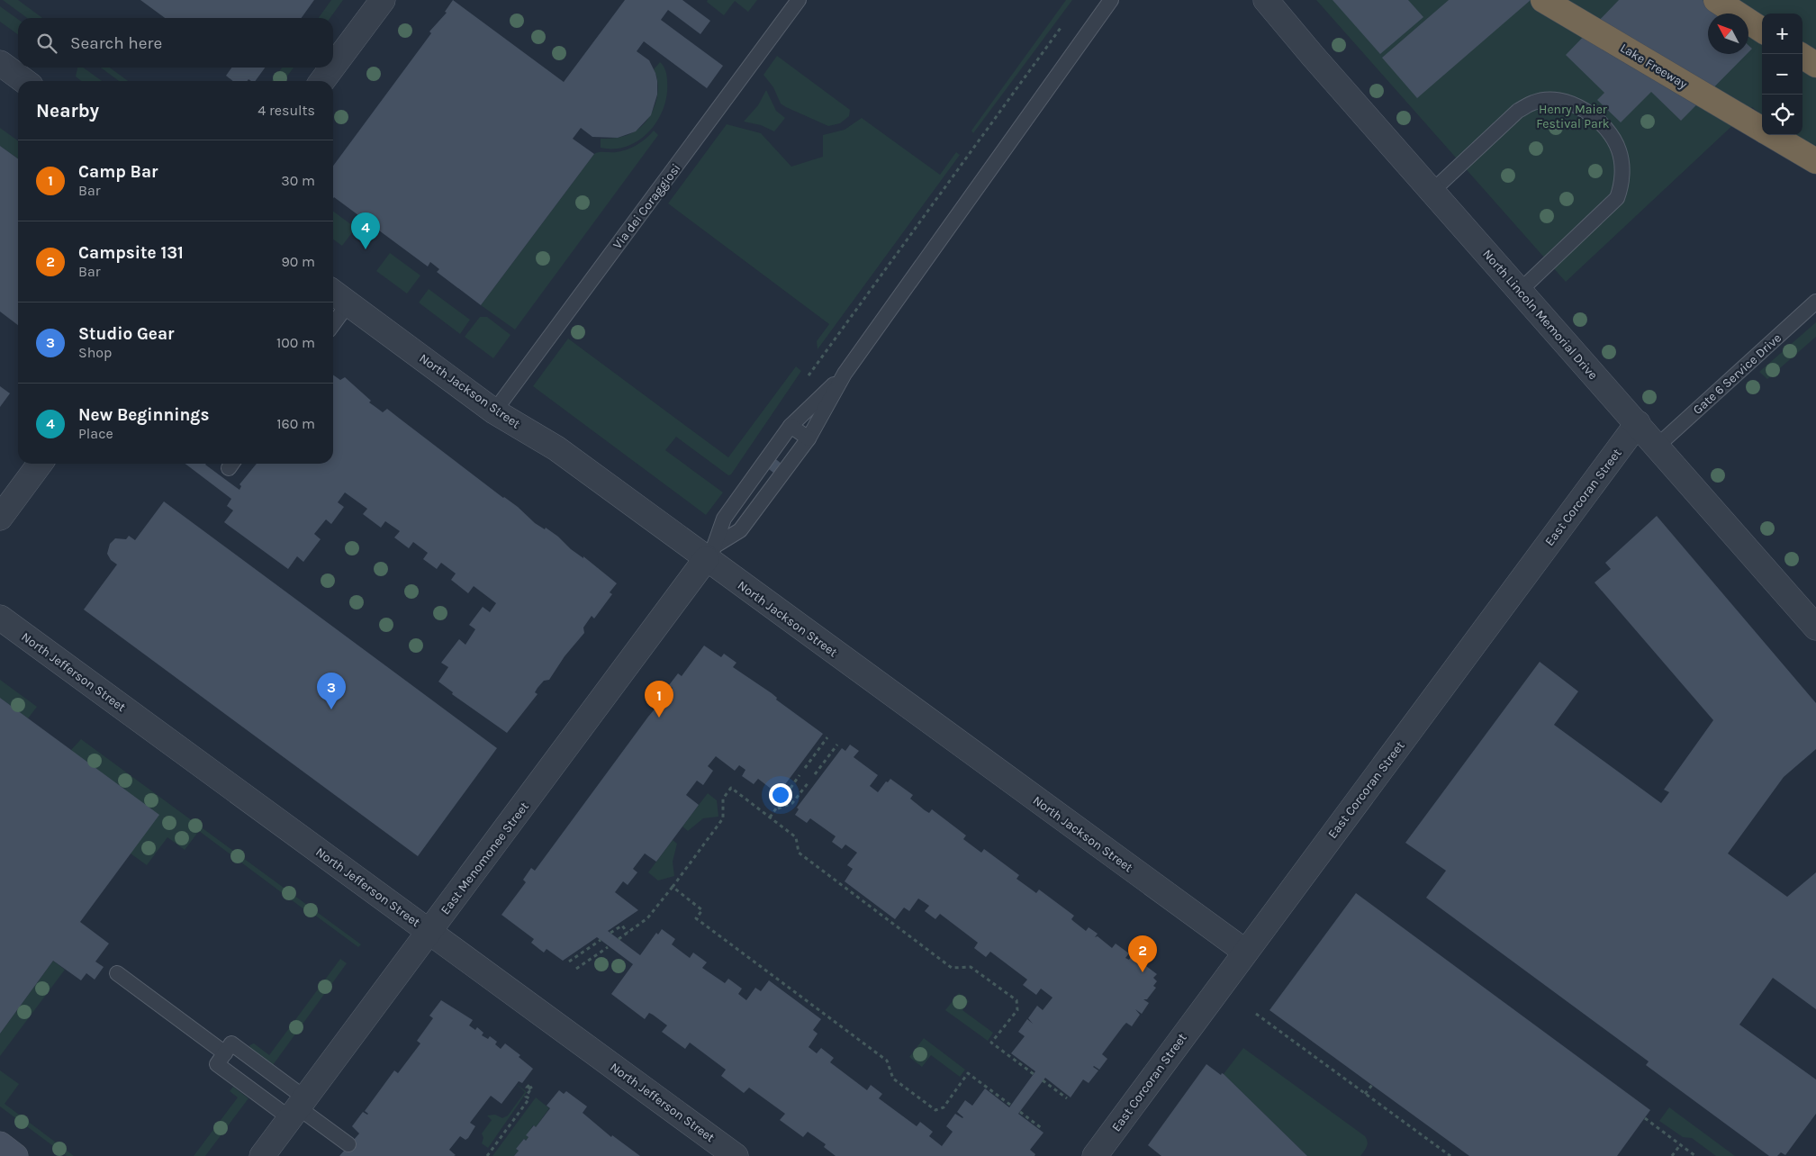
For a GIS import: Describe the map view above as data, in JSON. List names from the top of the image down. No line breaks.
{"streets":{"highway":["Lake Freeway"],"street":["North Lincoln Memorial Drive","North Jackson Street","East Corcoran Street","North Jefferson Street","East Menomonee Street"],"lane":["Via dei Coraggiosi","Gate 6 Service Drive"]},"crossings":[["Via dei Coraggiosi","North Jackson Street"],["North Lincoln Memorial Drive","Gate 6 Service Drive"],["North Lincoln Memorial Drive","East Corcoran Street"],["North Jackson Street","East Corcoran Street"],["North Jackson Street","East Menomonee Street"],["North Jefferson Street","East Menomonee Street"]],"parks":["Henry Maier Festival Park"],"north":"top left","page":{"map_buttons":["+","−"],"search":"Search here","heading":["Nearby","4 results"],"list":[{"mark":"1","name":"Camp Bar","note":"Bar","value":"30 m"},{"mark":"2","name":"Campsite 131","note":"Bar","value":"90 m"},{"mark":"3","name":"Studio Gear","note":"Shop","value":"100 m"},{"mark":"4","name":"New Beginnings","note":"Place","value":"160 m"}],"pins":["4","3","1","2"]}}
